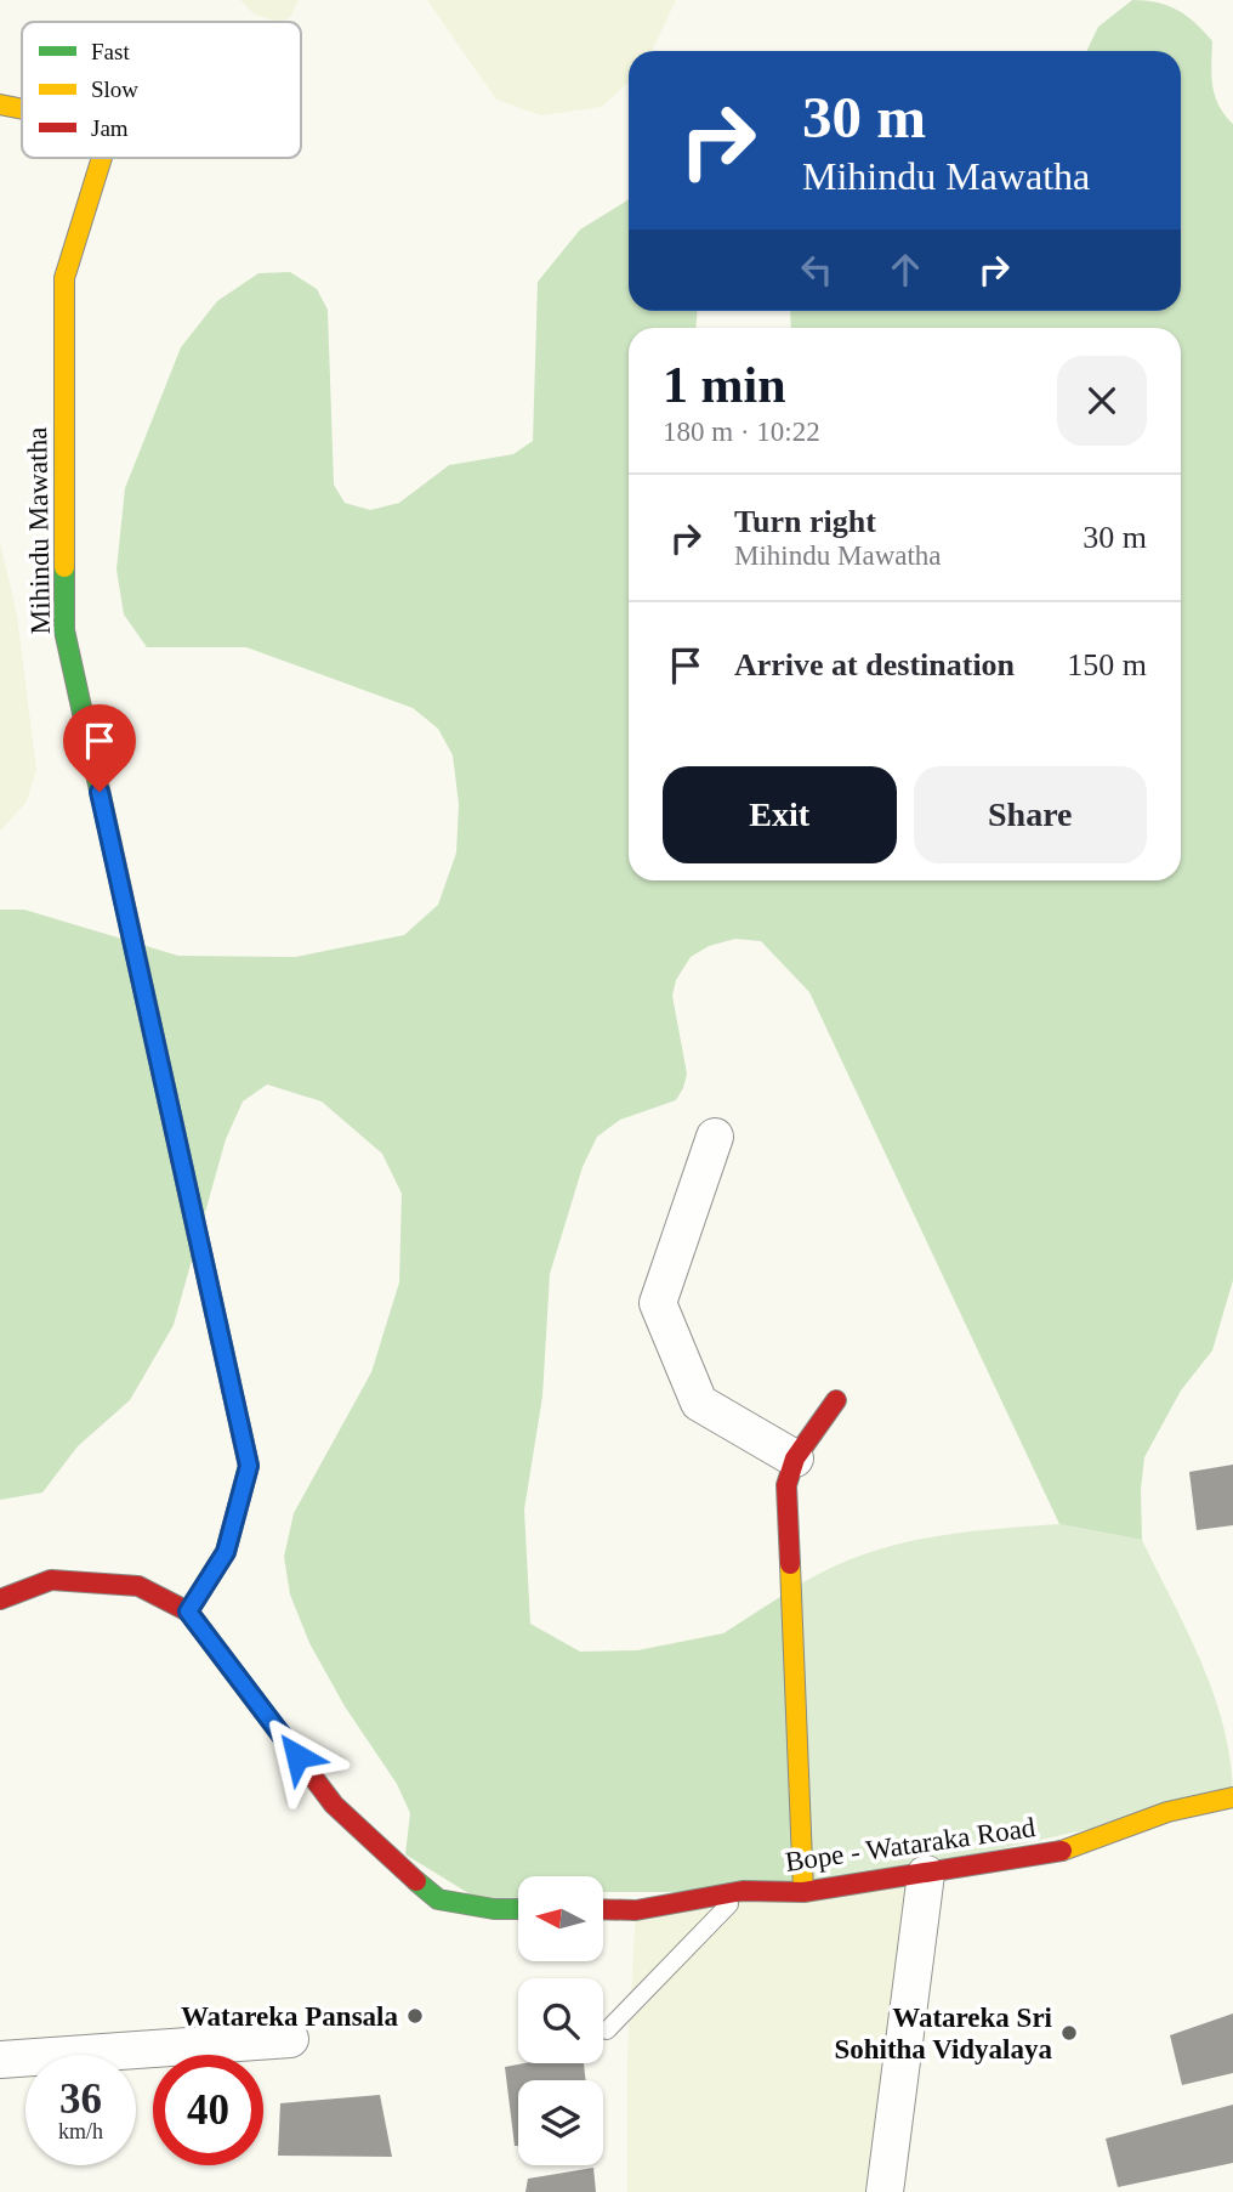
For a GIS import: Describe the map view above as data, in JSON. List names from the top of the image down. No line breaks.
{"streets":{"street":["Mihindu Mawatha","Bope - Wataraka Road"]},"places":["Watareka Pansala","Watareka Sri Sohitha Vidyalaya"],"legend":["Fast","Slow","Jam"],"north":"left","page":{"turn":["30 m","Mihindu Mawatha"],"heading":["1 min","180 m · 10:22"],"list":[{"name":"Turn right","note":"Mihindu Mawatha","value":"30 m"},{"name":"Arrive at destination","value":"150 m"}],"buttons":["Exit","Share"],"speed":"36 km/h","limit":"40"}}
